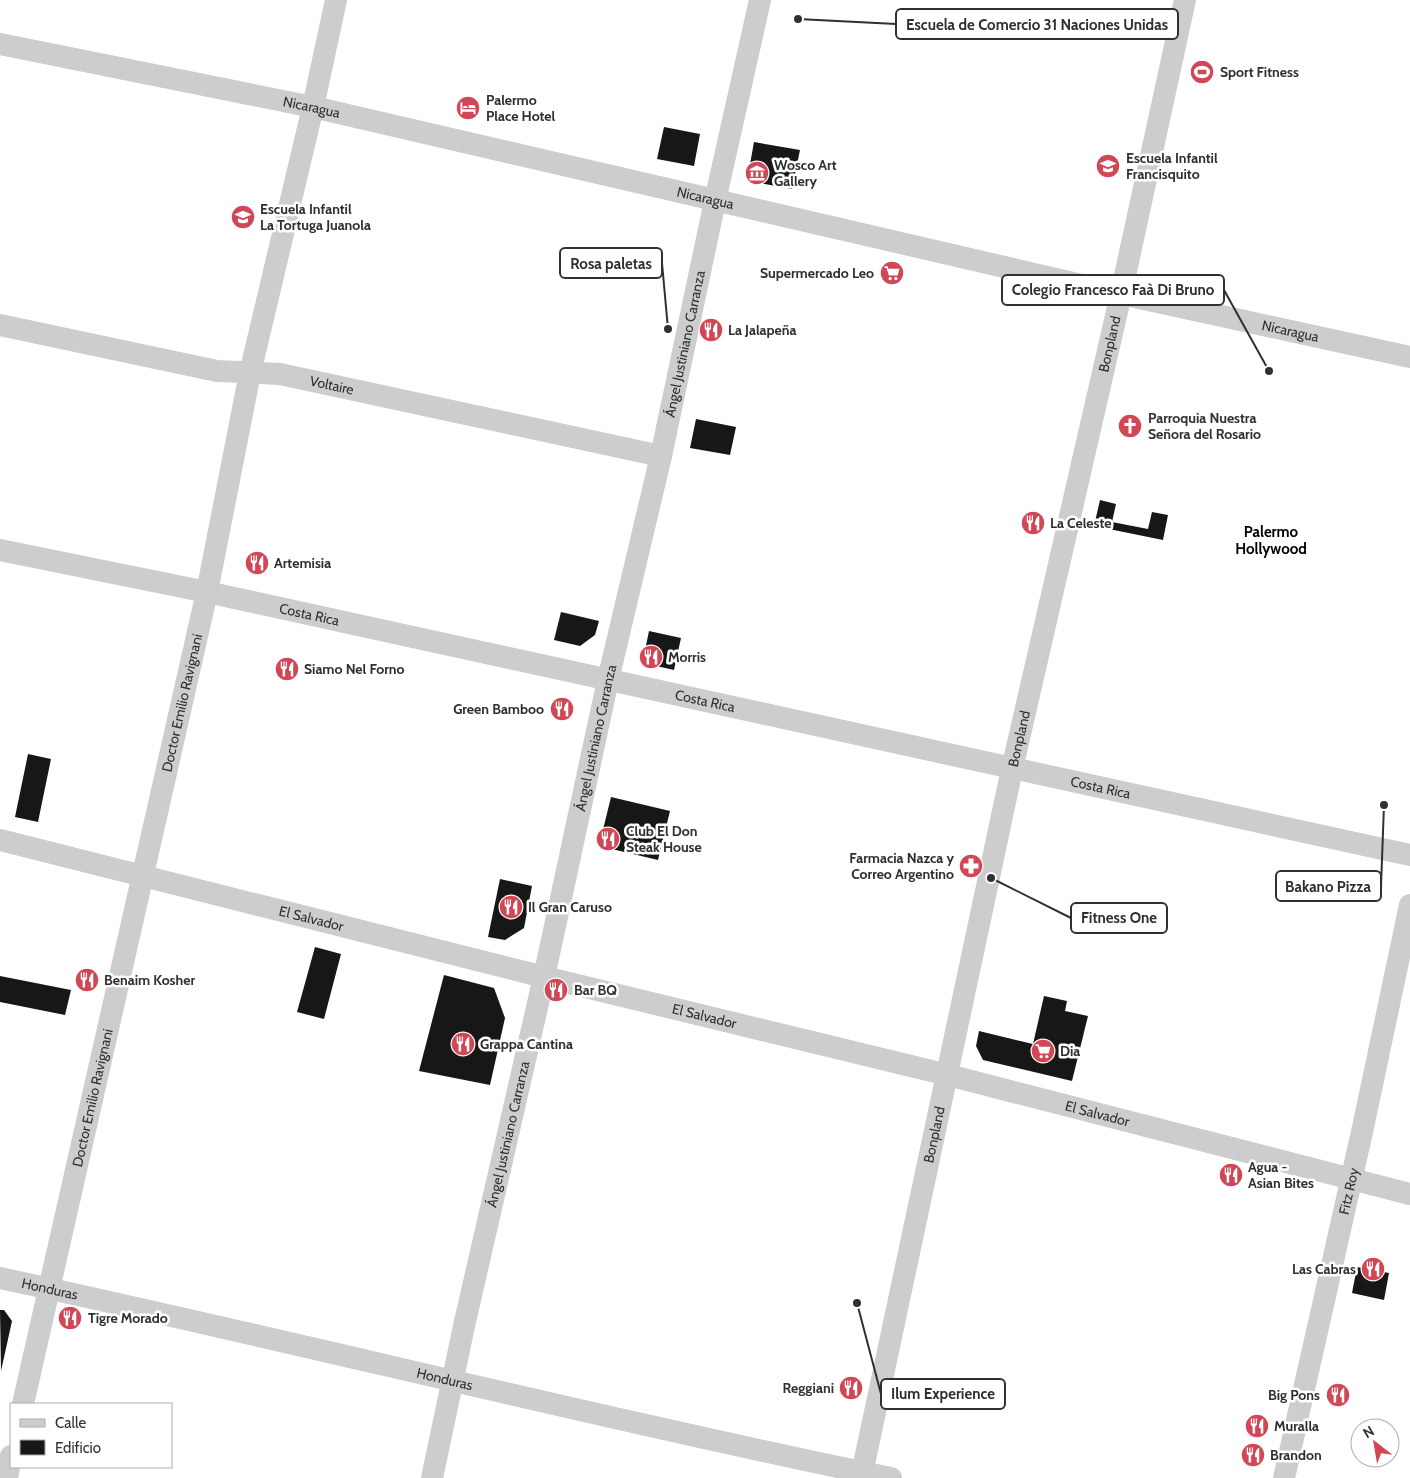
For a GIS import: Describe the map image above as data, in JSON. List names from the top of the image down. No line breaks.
{"streets":{"street":["Nicaragua","Bonpland","Ángel Justiniano Carranza","Voltaire","Costa Rica","Doctor Emilio Ravignani","El Salvador","Fitz Roy","Honduras"]},"crossings":[["Nicaragua","Bonpland"],["Nicaragua","Ángel Justiniano Carranza"],["Nicaragua","Doctor Emilio Ravignani"],["Bonpland","Costa Rica"],["Bonpland","El Salvador"],["Bonpland","Honduras"],["Ángel Justiniano Carranza","Voltaire"],["Ángel Justiniano Carranza","Costa Rica"],["Ángel Justiniano Carranza","El Salvador"],["Ángel Justiniano Carranza","Honduras"],["Voltaire","Doctor Emilio Ravignani"],["Costa Rica","Doctor Emilio Ravignani"],["Doctor Emilio Ravignani","El Salvador"],["Doctor Emilio Ravignani","Honduras"],["El Salvador","Fitz Roy"]],"districts":["Palermo Hollywood"],"places":{"other":["Escuela de Comercio 31 Naciones Unidas","Rosa paletas","Colegio Francesco Faà Di Bruno","Bakano Pizza","Fitness One","Ilum Experience"],"sports":["Sport Fitness"],"hotel":["Palermo Place Hotel"],"school or university":["Escuela Infantil Francisquito","Escuela Infantil La Tortuga Juanola"],"museum":["Wosco Art Gallery"],"supermarket":["Supermercado Leo","Dia"],"restaurant":["La Jalapeña","La Celeste","Artemisia","Morris","Siamo Nel Forno","Green Bamboo","Club El Don Steak House","Il Gran Caruso","Benaim Kosher","Bar BQ","Grappa Cantina","Agua - Asian Bites","Las Cabras","Tigre Morado","Reggiani","Big Pons","Muralla","Brandon"],"church":["Parroquia Nuestra Señora del Rosario"],"pharmacy":["Farmacia Nazca y Correo Argentino"]},"legend":["Calle","Edificio"],"north":"top left"}
